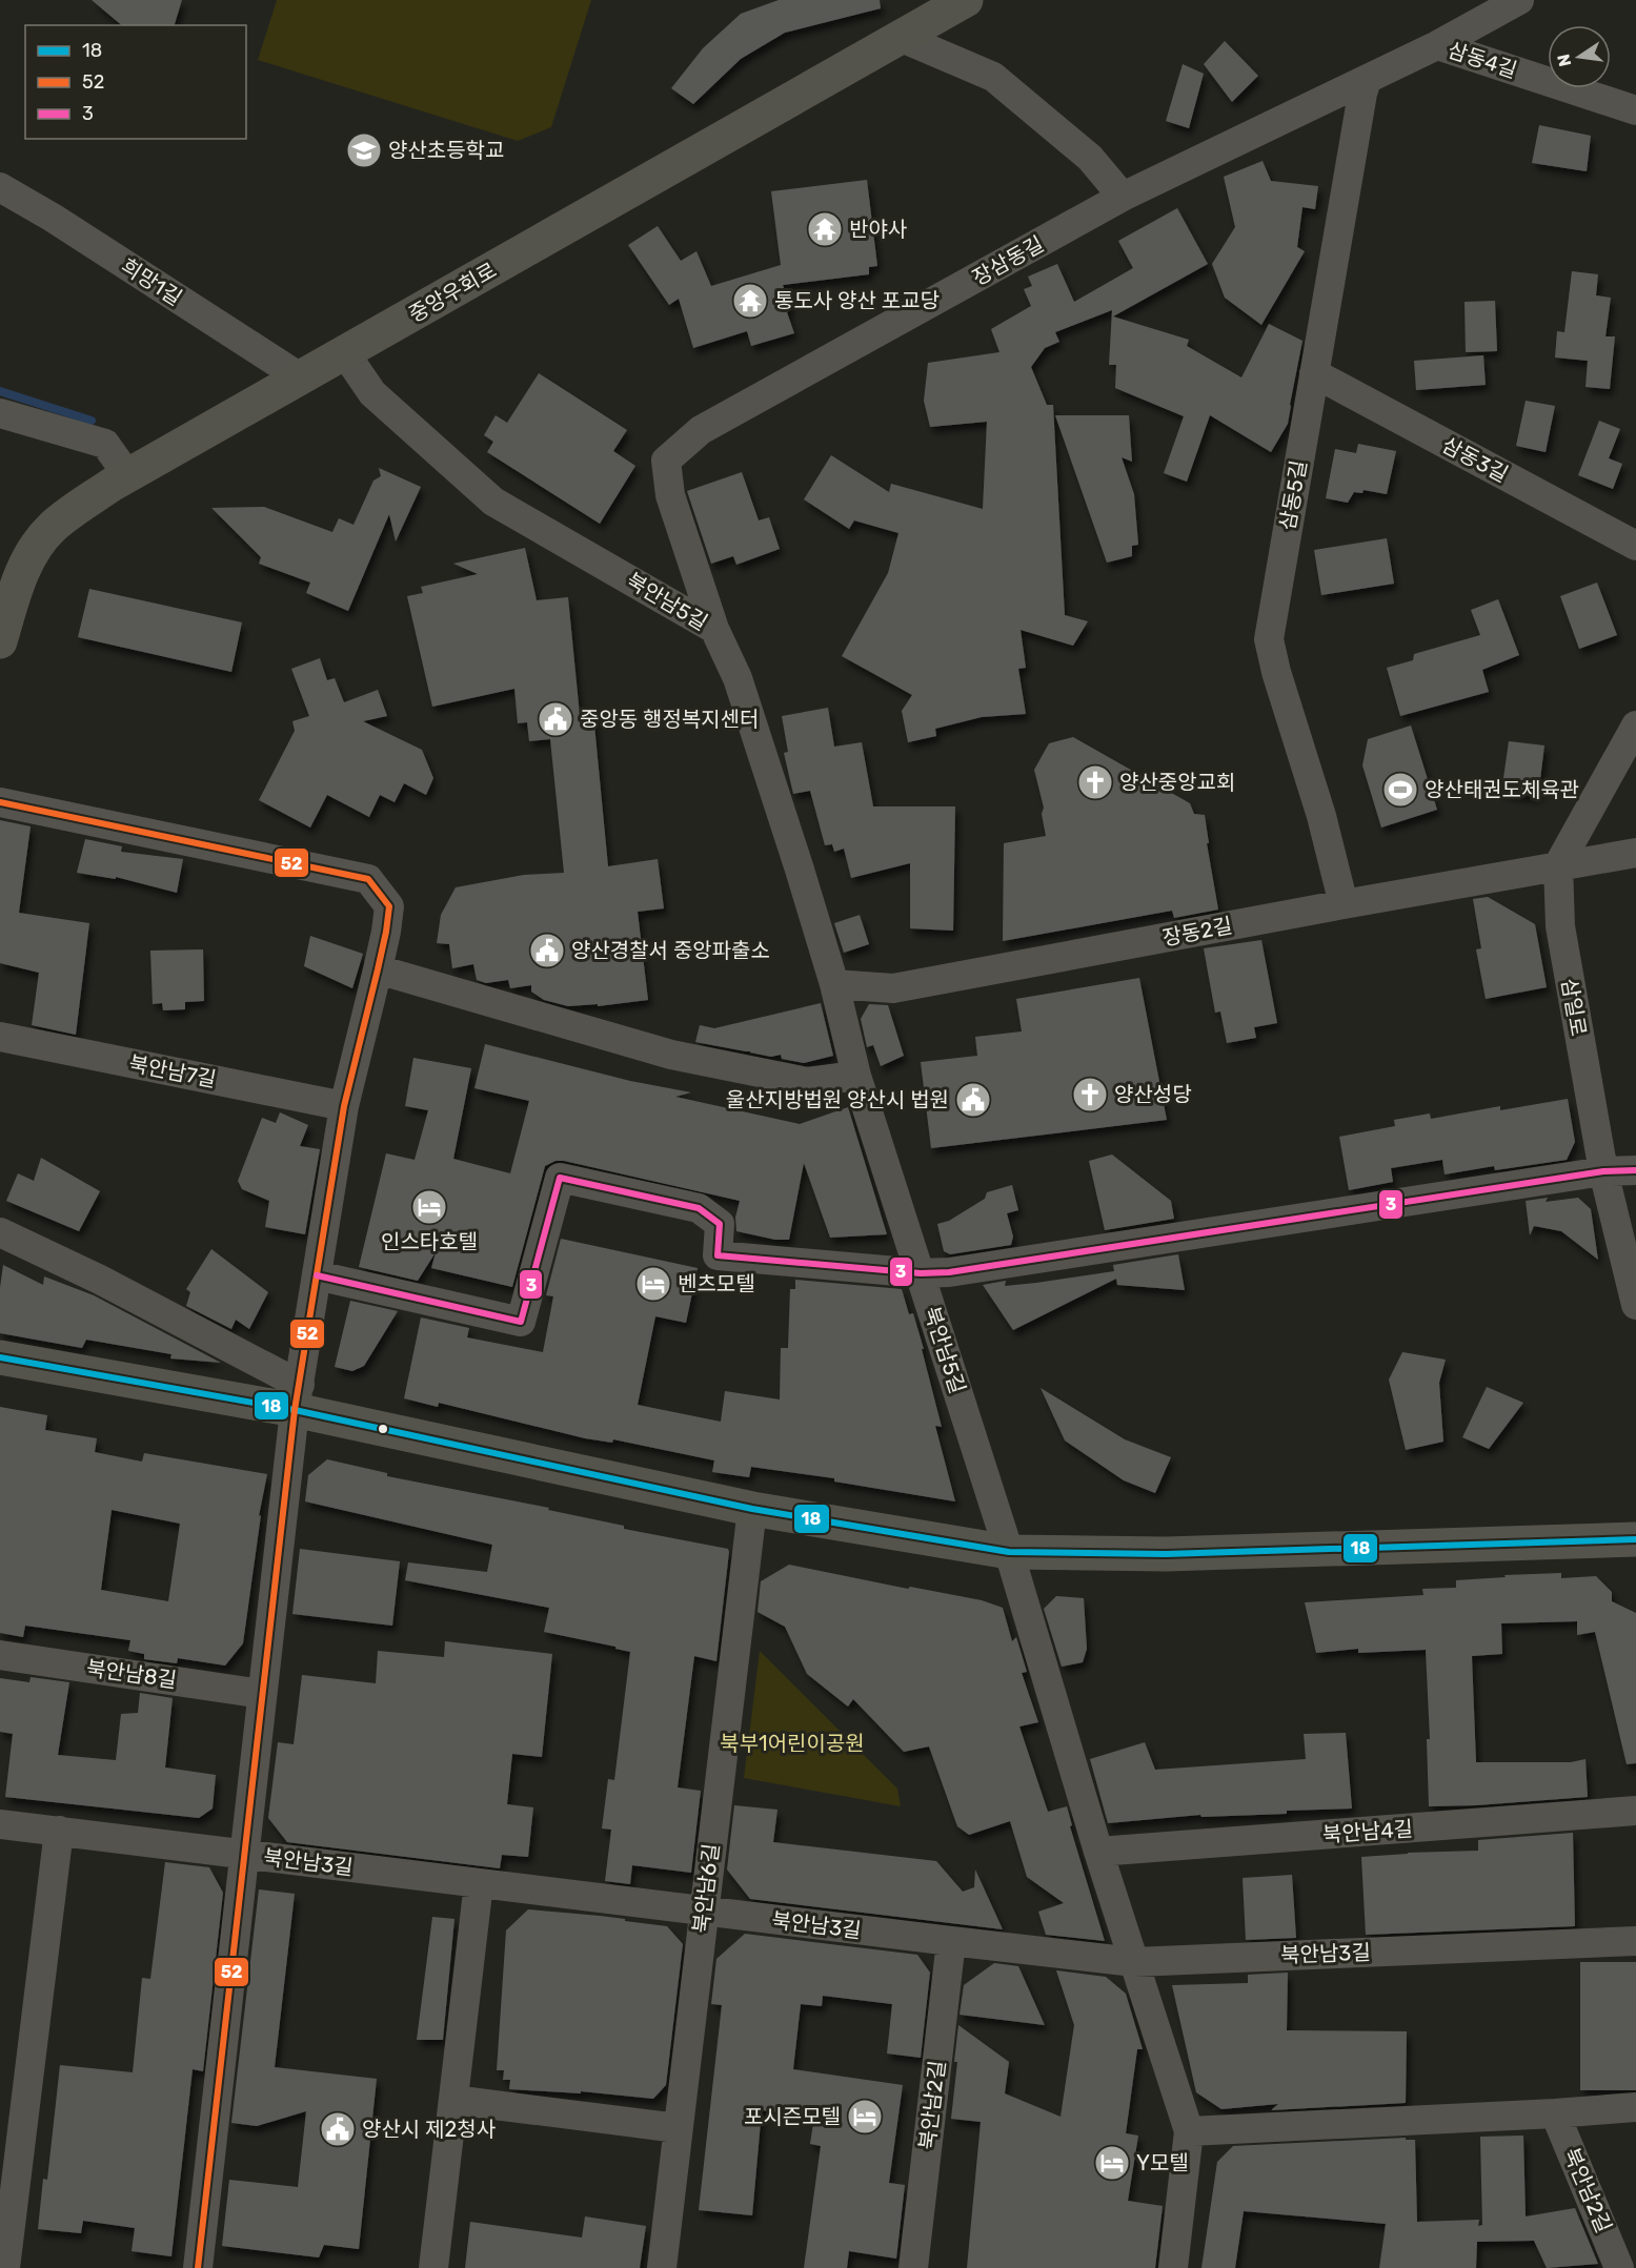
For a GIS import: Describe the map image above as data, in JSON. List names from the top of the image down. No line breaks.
{"streets":{"main road":["중앙우회로"],"street":["삼동4길","장삼동길","희망1길","삼동3길","삼동5길","북안남5길","장동2길","삼일로","북안남7길","북안남8길","북안남4길","북안남3길","북안남6길","북안남2길"]},"crossings":[["삼동4길","장삼동길"],["장삼동길","삼동5길"],["장삼동길","북안남5길"],["희망1길","중앙우회로"],["중앙우회로","북안남5길"],["삼동3길","삼동5길"],["삼동5길","장동2길"],["북안남5길","장동2길"],["장동2길","삼일로"],["북안남3길","북안남6길"],["북안남3길","북안남2길"]],"parks":["북부1어린이공원"],"places":{"school or university":["양산초등학교"],"temple":["반야사","통도사 양산 포교당"],"public building":["중앙동 행정복지센터","양산경찰서 중앙파출소","울산지방법원 양산시 법원","양산시 제2청사"],"church":["양산중앙교회","양산성당"],"sports":["양산태권도체육관"],"hotel":["인스타호텔","벤츠모텔","포시즌모텔","Y모텔"]},"lines":["transit line 52","transit line 3","transit line 18"],"legend":["18","52","3"],"north":"left"}
